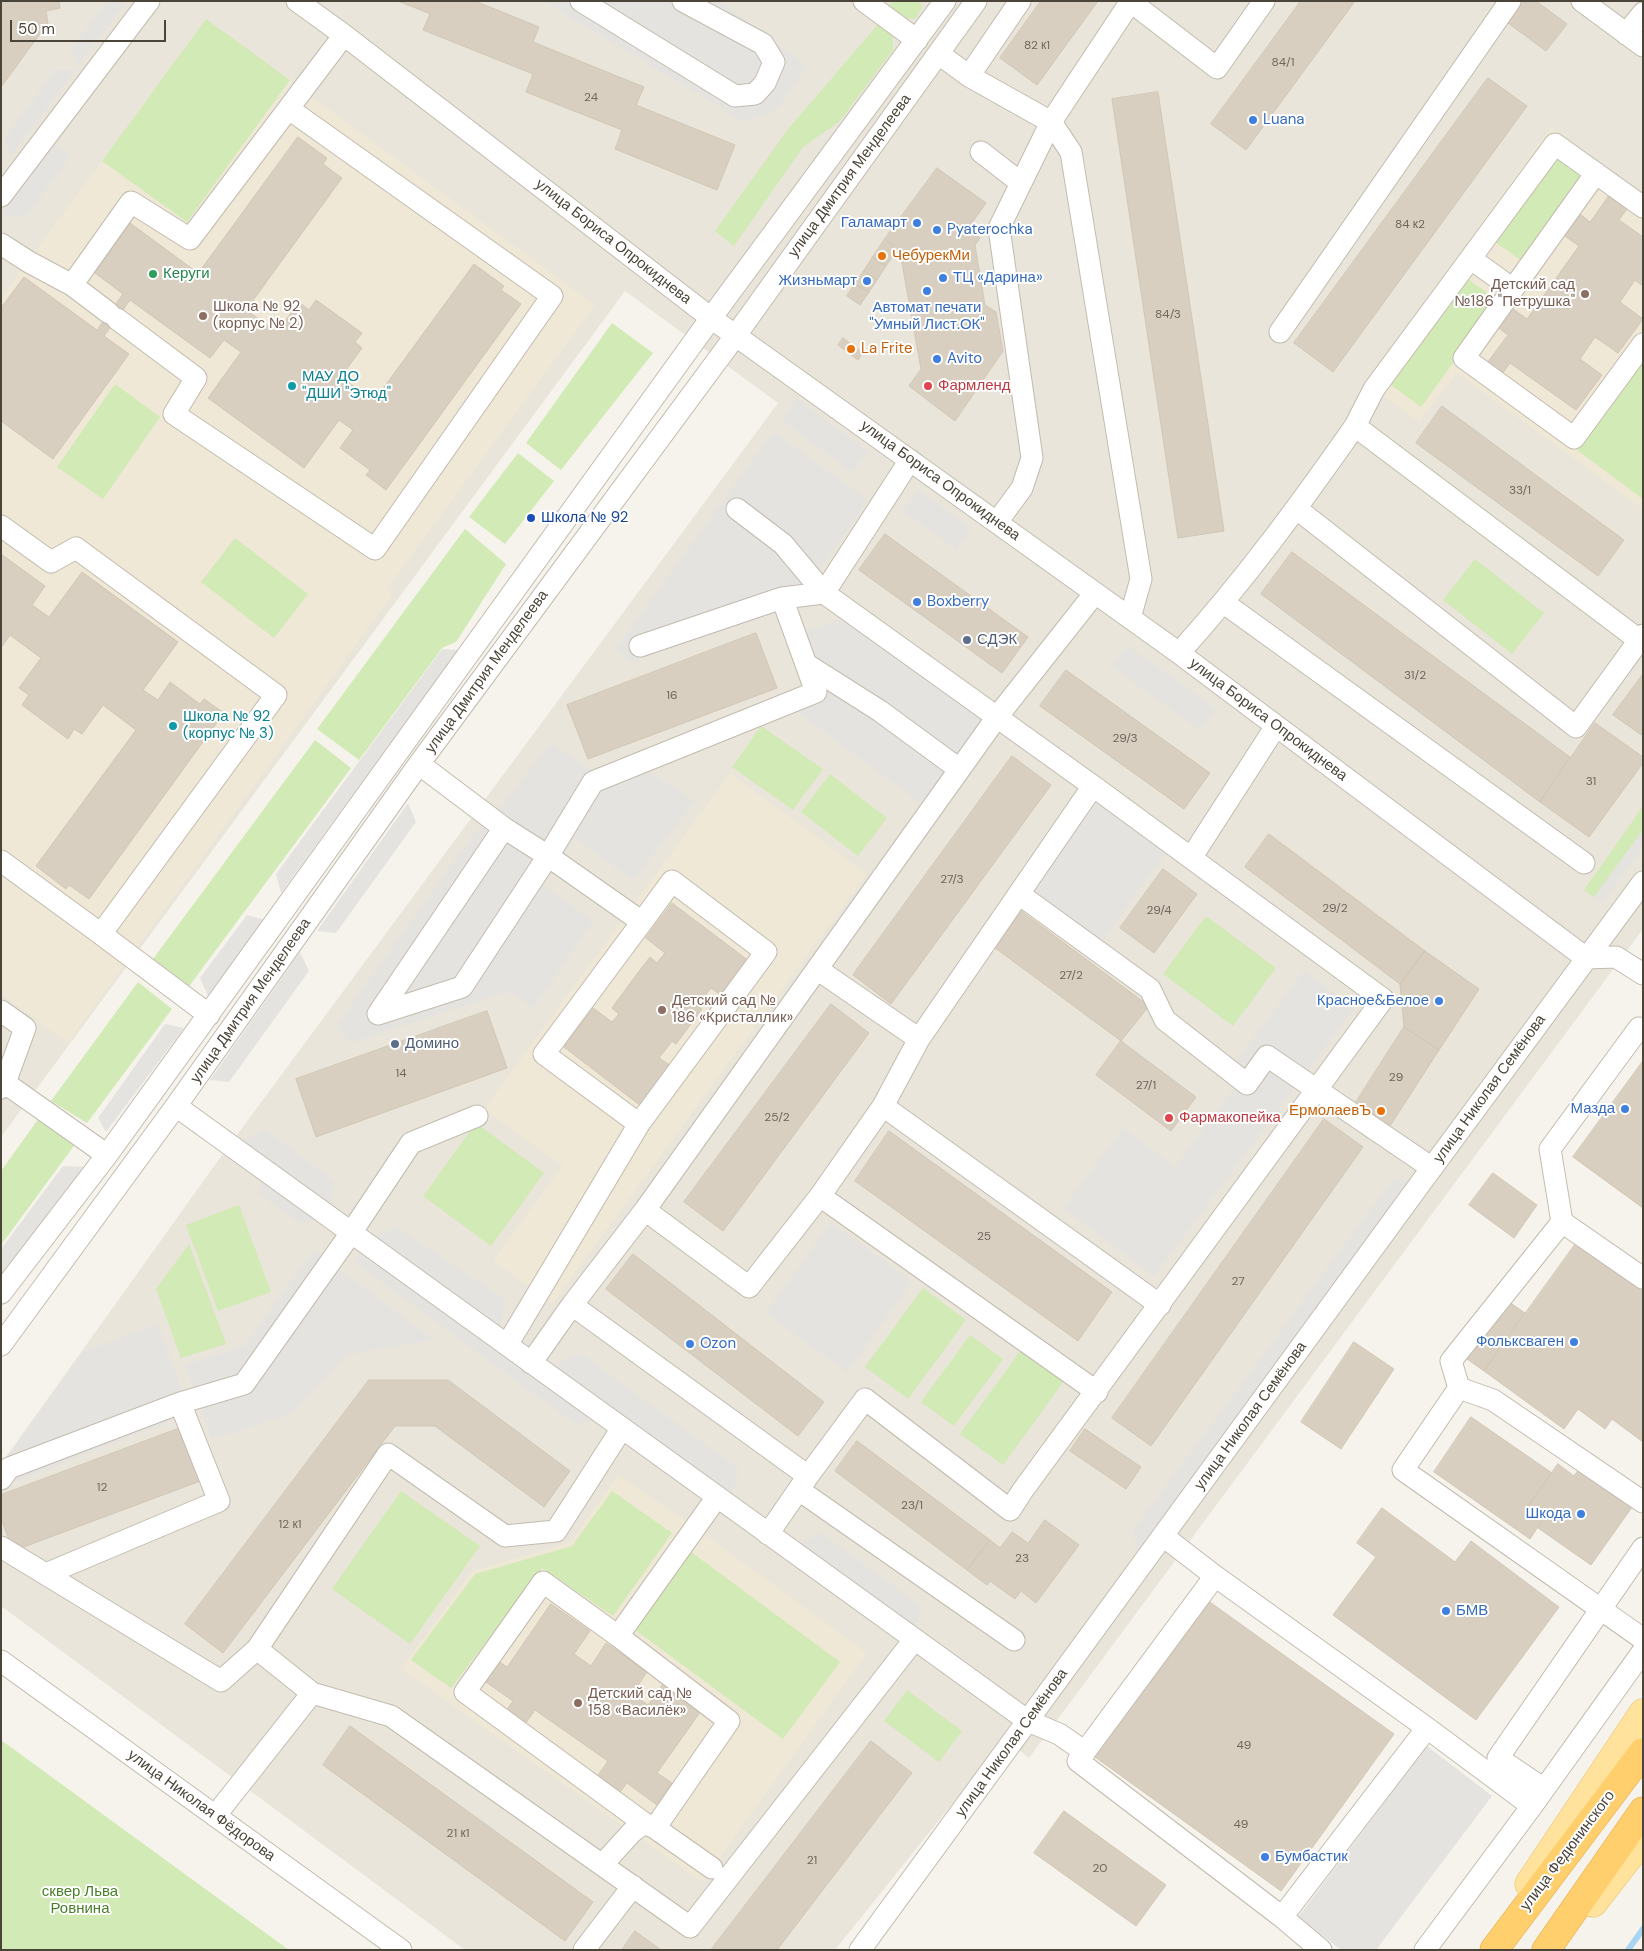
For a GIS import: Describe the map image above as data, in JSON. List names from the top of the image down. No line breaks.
{"streets":{"highway":["улица Федюнинского"],"street":["улица Дмитрия Менделеева","улица Бориса Опрокиднева","улица Николая Семёнова","улица Николая Фёдорова"]},"crossings":[["улица Дмитрия Менделеева","улица Бориса Опрокиднева"],["улица Бориса Опрокиднева","улица Николая Семёнова"]],"parks":["сквер Льва Ровнина"],"places":["Luana","Галамарт","Pyaterochka","ЧебурекМи","Керуги","ТЦ «Дарина»","Жизньмарт","Автомат печати \"Умный Лист.ОК\"","Детский сад №186 \"Петрушка\"","Школа № 92 (корпус № 2)","La Frite","Avito","МАУ ДО \"ДШИ \"Этюд\"","Фармленд","Школа № 92","Boxberry","СДЭК","Школа № 92 (корпус № 3)","Красное&Белое","Детский сад № 186 «Кристаллик»","Домино","Мазда","ЕрмолаевЪ","Фармакопейка","Фольксваген","Ozon","Шкода","БМВ","Детский сад № 158 «Василёк»","Бумбастик"],"house_numbers":["82 к1","84/1","24","84 к2","84/3","33/1","31/2","16","29/3","31","27/3","29/2","29/4","27/2","14","29","27/1","25/2","25","27","12","23/1","12 к1","23","49","49","21 к1","21","20"],"scale_bar":"50 m"}
